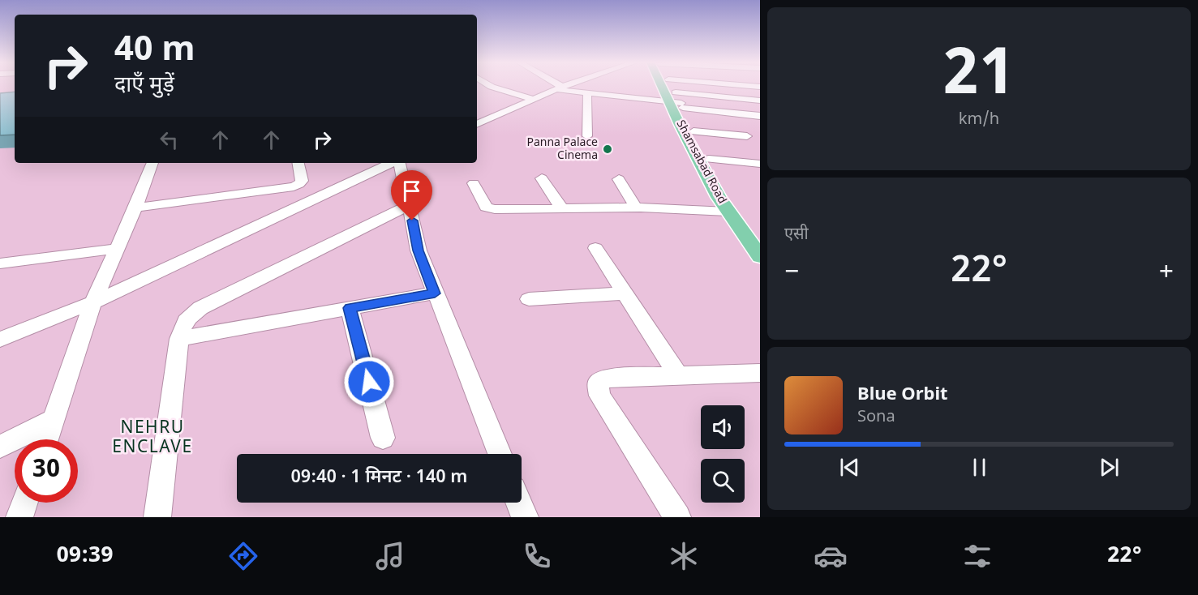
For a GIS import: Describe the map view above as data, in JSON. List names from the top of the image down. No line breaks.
{"streets":{"main road":["Shamsabad Road"]},"districts":["NEHRU ENCLAVE"],"places":["Panna Palace Cinema"],"page":{"tile":[["21","km/h"],"एसी"],"turn":["40 m","दाएँ मुड़ें"],"heat":["−","22°","+"],"song":["Blue Orbit","Sona"],"limit":"30","trip":"09:40 · 1 मिनट · 140 m","tabs":["09:39","22°"]}}
